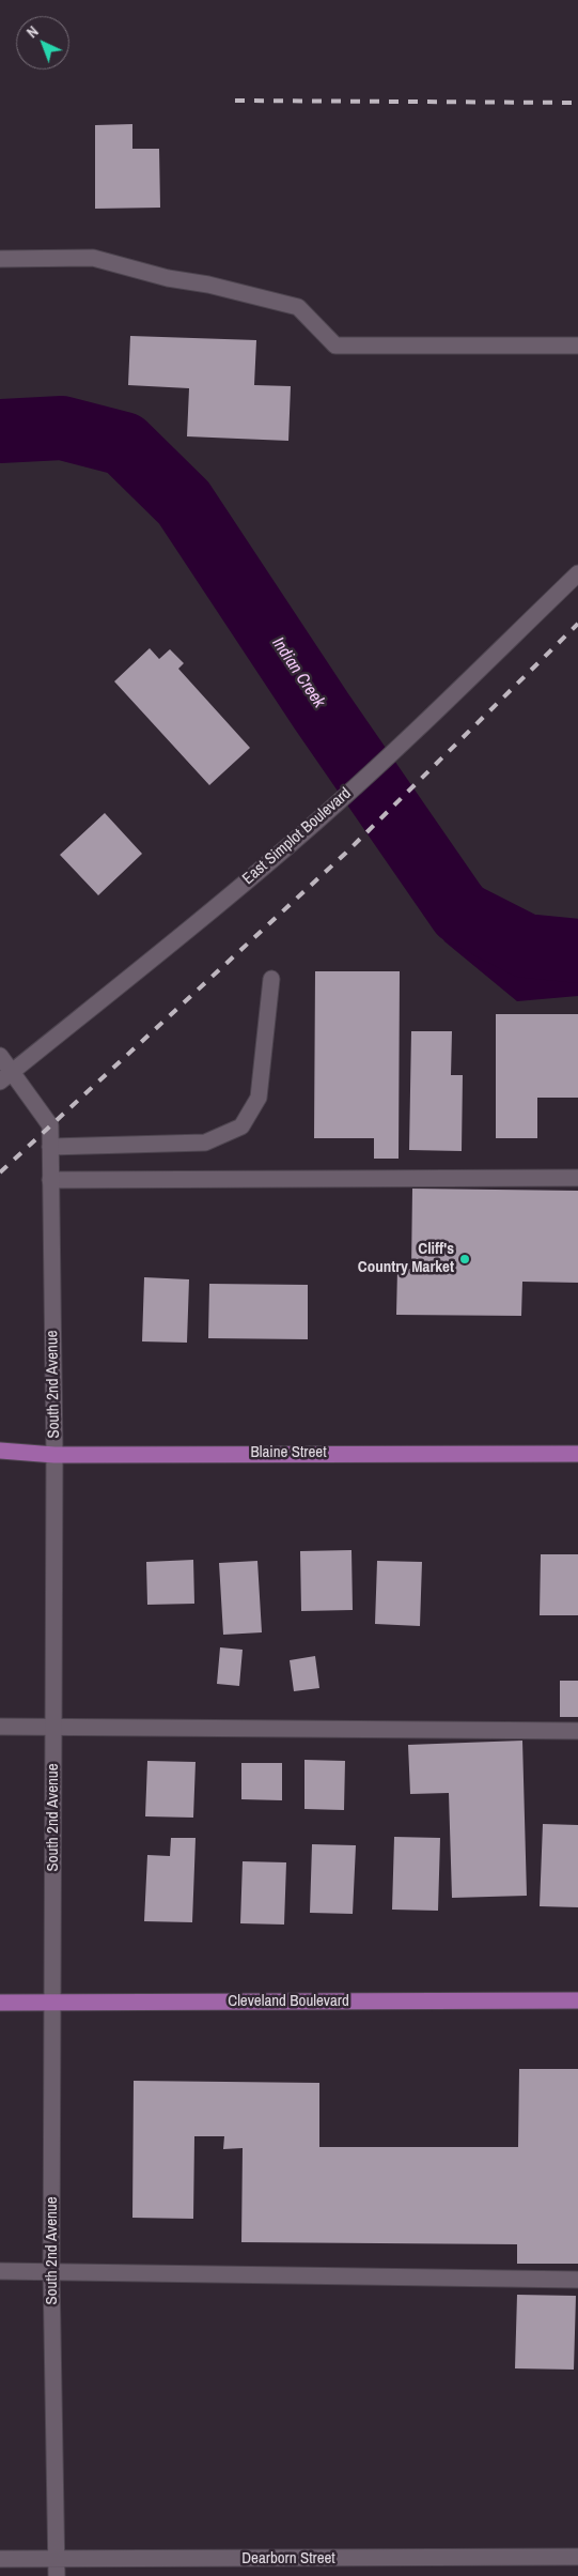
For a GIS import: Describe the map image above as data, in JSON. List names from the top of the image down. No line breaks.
{"streets":{"main road":["Blaine Street","Cleveland Boulevard"],"street":["East Simplot Boulevard","South 2nd Avenue","Dearborn Street"]},"crossings":[["East Simplot Boulevard","South 2nd Avenue"],["South 2nd Avenue","Blaine Street"],["South 2nd Avenue","Cleveland Boulevard"],["South 2nd Avenue","Dearborn Street"]],"water":["Indian Creek"],"places":["Cliff's Country Market"],"north":"top left"}
